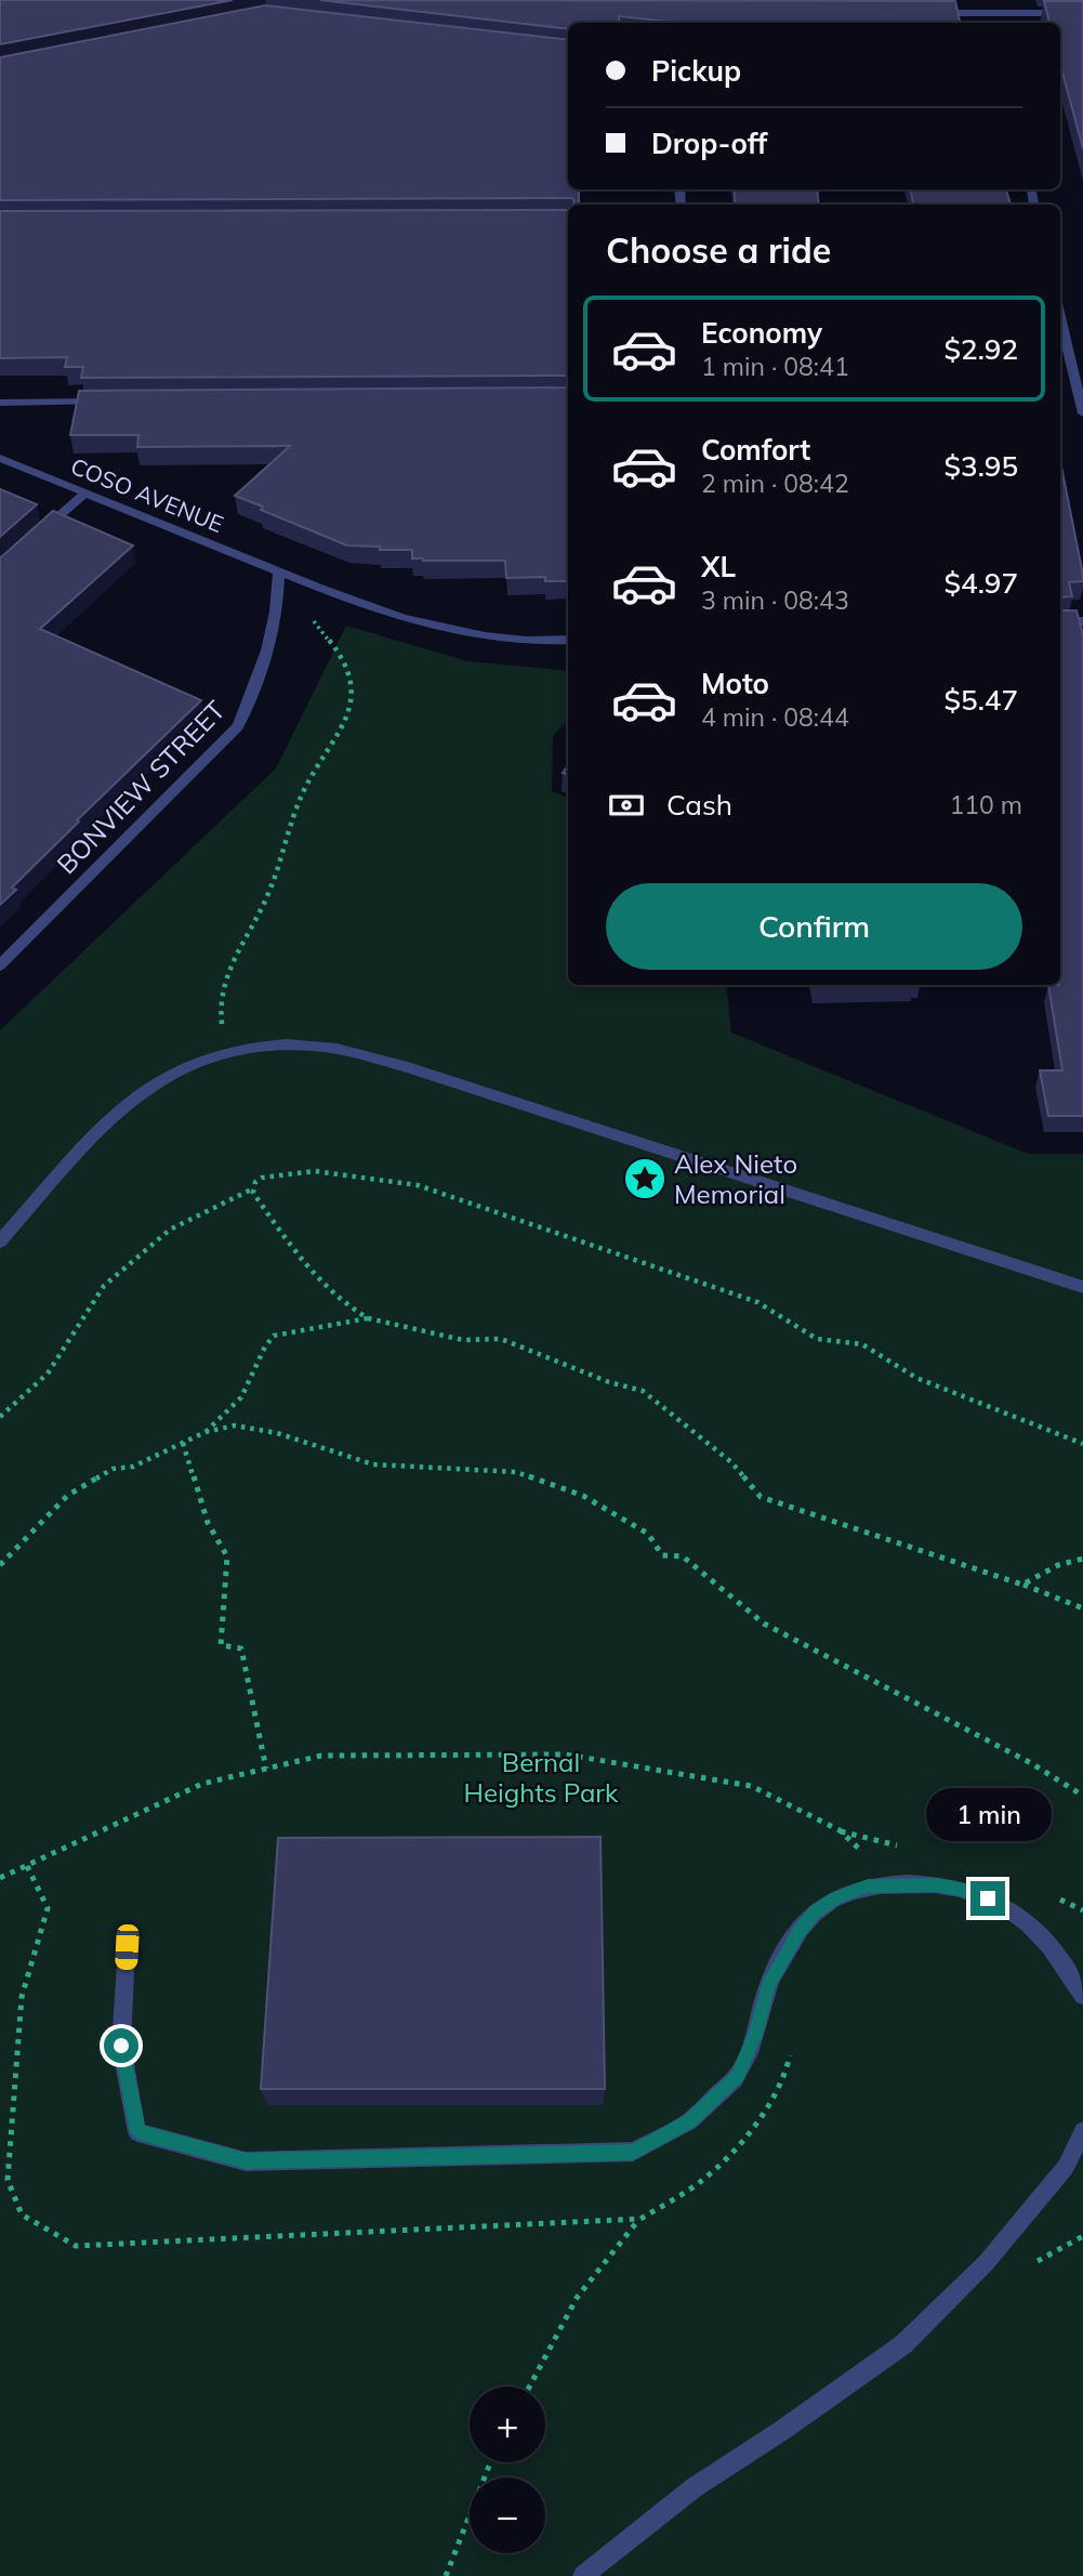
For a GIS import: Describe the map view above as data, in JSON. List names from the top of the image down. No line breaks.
{"streets":{"street":["COSO AVENUE","BONVIEW STREET"]},"crossings":[["COSO AVENUE","BONVIEW STREET"]],"parks":["Bernal Heights Park"],"places":{"place":["Alex Nieto Memorial"]},"page":{"banner":["Pickup","Drop-off"],"heading":"Choose a ride","list":[{"name":"Economy","note":"1 min · 08:41","value":"$2.92"},{"name":"Comfort","note":"2 min · 08:42","value":"$3.95"},{"name":"XL","note":"3 min · 08:43","value":"$4.97"},{"name":"Moto","note":"4 min · 08:44","value":"$5.47"}],"pay":["Cash","110 m"],"buttons":"Confirm","bubble":"1 min","map_buttons":["+","−"]}}
